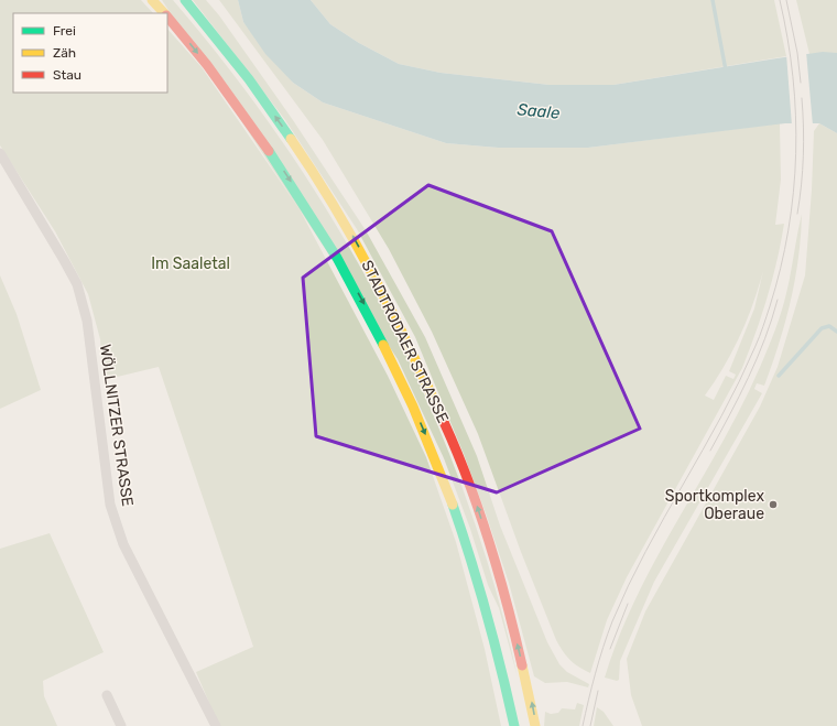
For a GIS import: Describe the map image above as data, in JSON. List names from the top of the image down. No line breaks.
{"streets":{"main road":["STADTRODAER STRASSE"],"street":["WÖLLNITZER STRASSE"]},"water":["Saale"],"parks":["Im Saaletal"],"places":["Sportkomplex Oberaue"],"legend":["Frei","Zäh","Stau"]}
